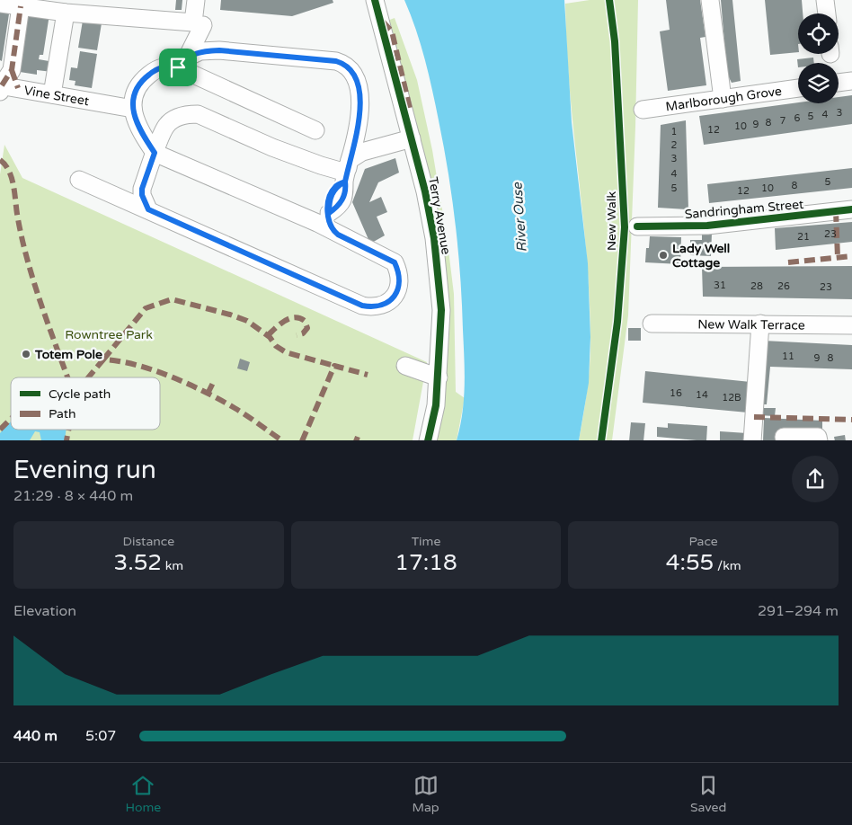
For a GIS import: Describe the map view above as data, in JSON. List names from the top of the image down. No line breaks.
{"streets":{"street":["Vine Street","Marlborough Grove","Sandringham Street","Terry Avenue","New Walk Terrace"],"cycle path":["New Walk"]},"water":["River Ouse"],"parks":["Rowntree Park"],"places":["Lady Well Cottage","Totem Pole"],"house_numbers":["3","4","5","6","7","8","9","10","12","1","2","3","4","5","8","5","10","12","23","21","31","28","26","23","11","9","8","16","14","12B"],"legend":["Cycle path","Path"],"page":{"heading":["Evening run","21:29 · 8 × 440 m"],"stats":[["Distance","3.52 km"],["Time","17:18"],["Pace","4:55 /km"]],"chart":["Elevation","291–294 m"],"list":[{"name":"440 m","note":"5:07"}],"tabs":["Home","Map","Saved"]}}
